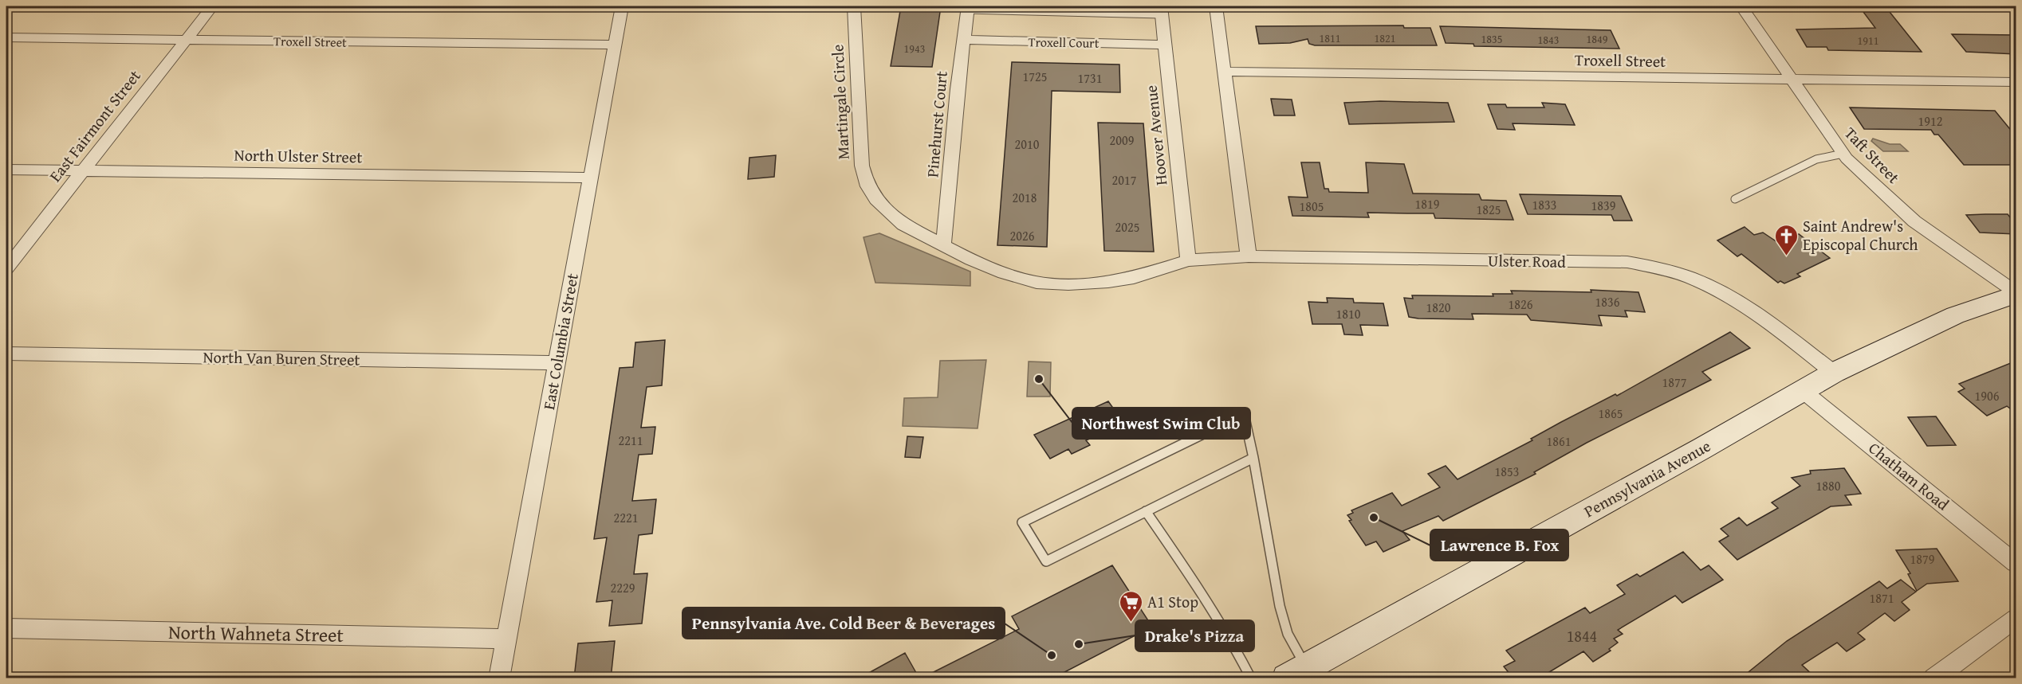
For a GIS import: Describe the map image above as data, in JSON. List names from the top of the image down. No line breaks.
{"streets":{"street":["Troxell Street","Troxell Court","Martingale Circle","Pinehurst Court","East Fairmont Street","Hoover Avenue","Taft Street","North Ulster Street","Ulster Road","East Columbia Street","North Van Buren Street","Chatham Road","Pennsylvania Avenue","North Wahneta Street"]},"crossings":[["Troxell Street","East Fairmont Street"],["Troxell Street","Taft Street"],["Troxell Street","East Columbia Street"],["Troxell Court","Pinehurst Court"],["Troxell Court","Hoover Avenue"],["Martingale Circle","Pinehurst Court"],["Martingale Circle","Hoover Avenue"],["Martingale Circle","Ulster Road"],["East Fairmont Street","North Ulster Street"],["Hoover Avenue","Ulster Road"],["Taft Street","Pennsylvania Avenue"],["North Ulster Street","East Columbia Street"],["Ulster Road","Pennsylvania Avenue"],["East Columbia Street","North Van Buren Street"],["East Columbia Street","North Wahneta Street"],["Chatham Road","Pennsylvania Avenue"]],"places":{"church":["Saint Andrew's Episcopal Church"],"other":["Northwest Swim Club","Lawrence B. Fox","Drake's Pizza","Pennsylvania Ave. Cold Beer & Beverages"],"supermarket":["A1 Stop"]},"house_numbers":["1811","1821","1835","1849","1843","1911","1943","1725","1731","1912","2009","2010","2017","2018","1819","1833","1839","1805","1825","2025","2026","1836","1826","1820","1810","1877","1906","1865","2211","1861","1853","1880","2221","1879","2229","1871","1844"]}
